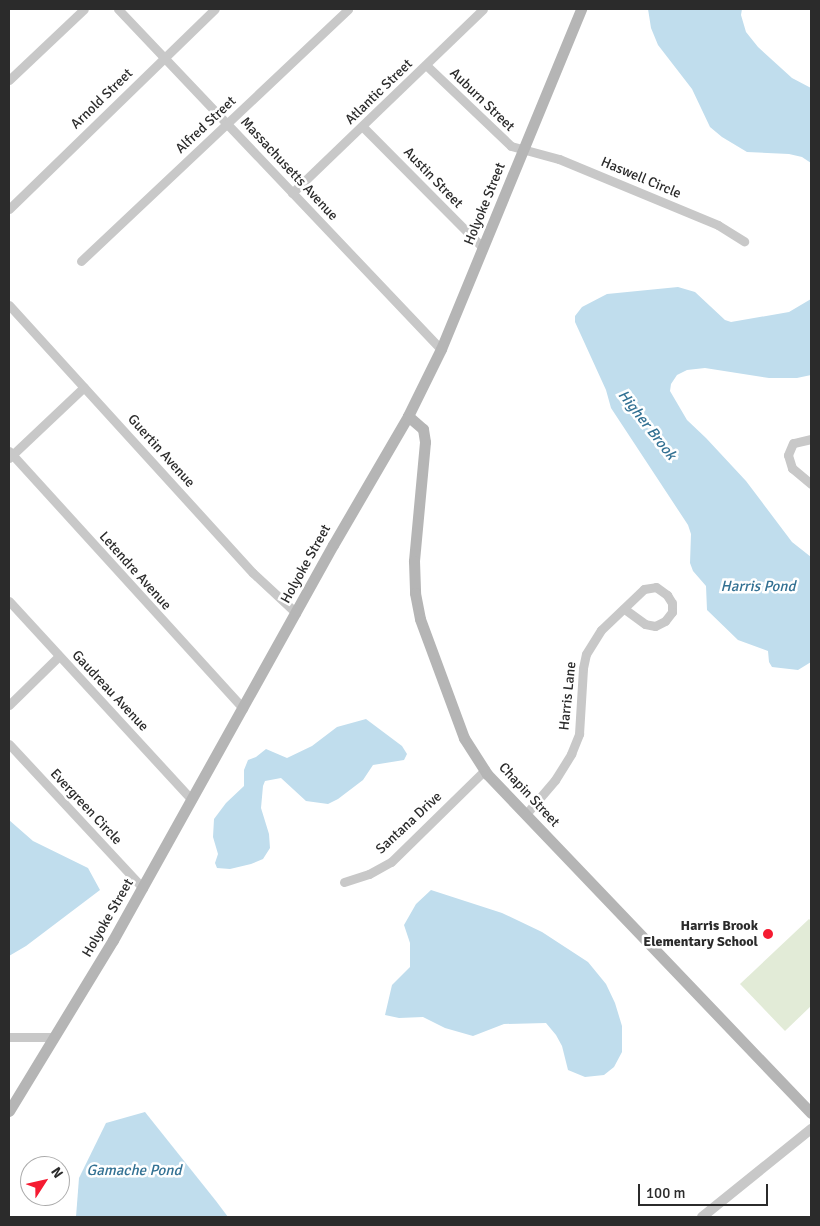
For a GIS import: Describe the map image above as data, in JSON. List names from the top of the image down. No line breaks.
{"streets":{"main road":["Holyoke Street","Chapin Street"],"street":["Atlantic Street","Arnold Street","Auburn Street","Alfred Street","Massachusetts Avenue","Austin Street","Haswell Circle","Guertin Avenue","Letendre Avenue","Gaudreau Avenue","Harris Lane","Evergreen Circle","Santana Drive"]},"crossings":[["Atlantic Street","Auburn Street"],["Atlantic Street","Massachusetts Avenue"],["Atlantic Street","Austin Street"],["Arnold Street","Massachusetts Avenue"],["Auburn Street","Haswell Circle"],["Auburn Street","Holyoke Street"],["Alfred Street","Massachusetts Avenue"],["Massachusetts Avenue","Holyoke Street"],["Austin Street","Holyoke Street"],["Haswell Circle","Holyoke Street"],["Holyoke Street","Guertin Avenue"],["Holyoke Street","Letendre Avenue"],["Holyoke Street","Gaudreau Avenue"],["Holyoke Street","Chapin Street"],["Holyoke Street","Evergreen Circle"],["Harris Lane","Chapin Street"],["Chapin Street","Santana Drive"]],"water":["Higher Brook","Harris Pond","Gamache Pond"],"places":["Harris Brook Elementary School"],"scale_bar":"100 m","north":"top right"}
